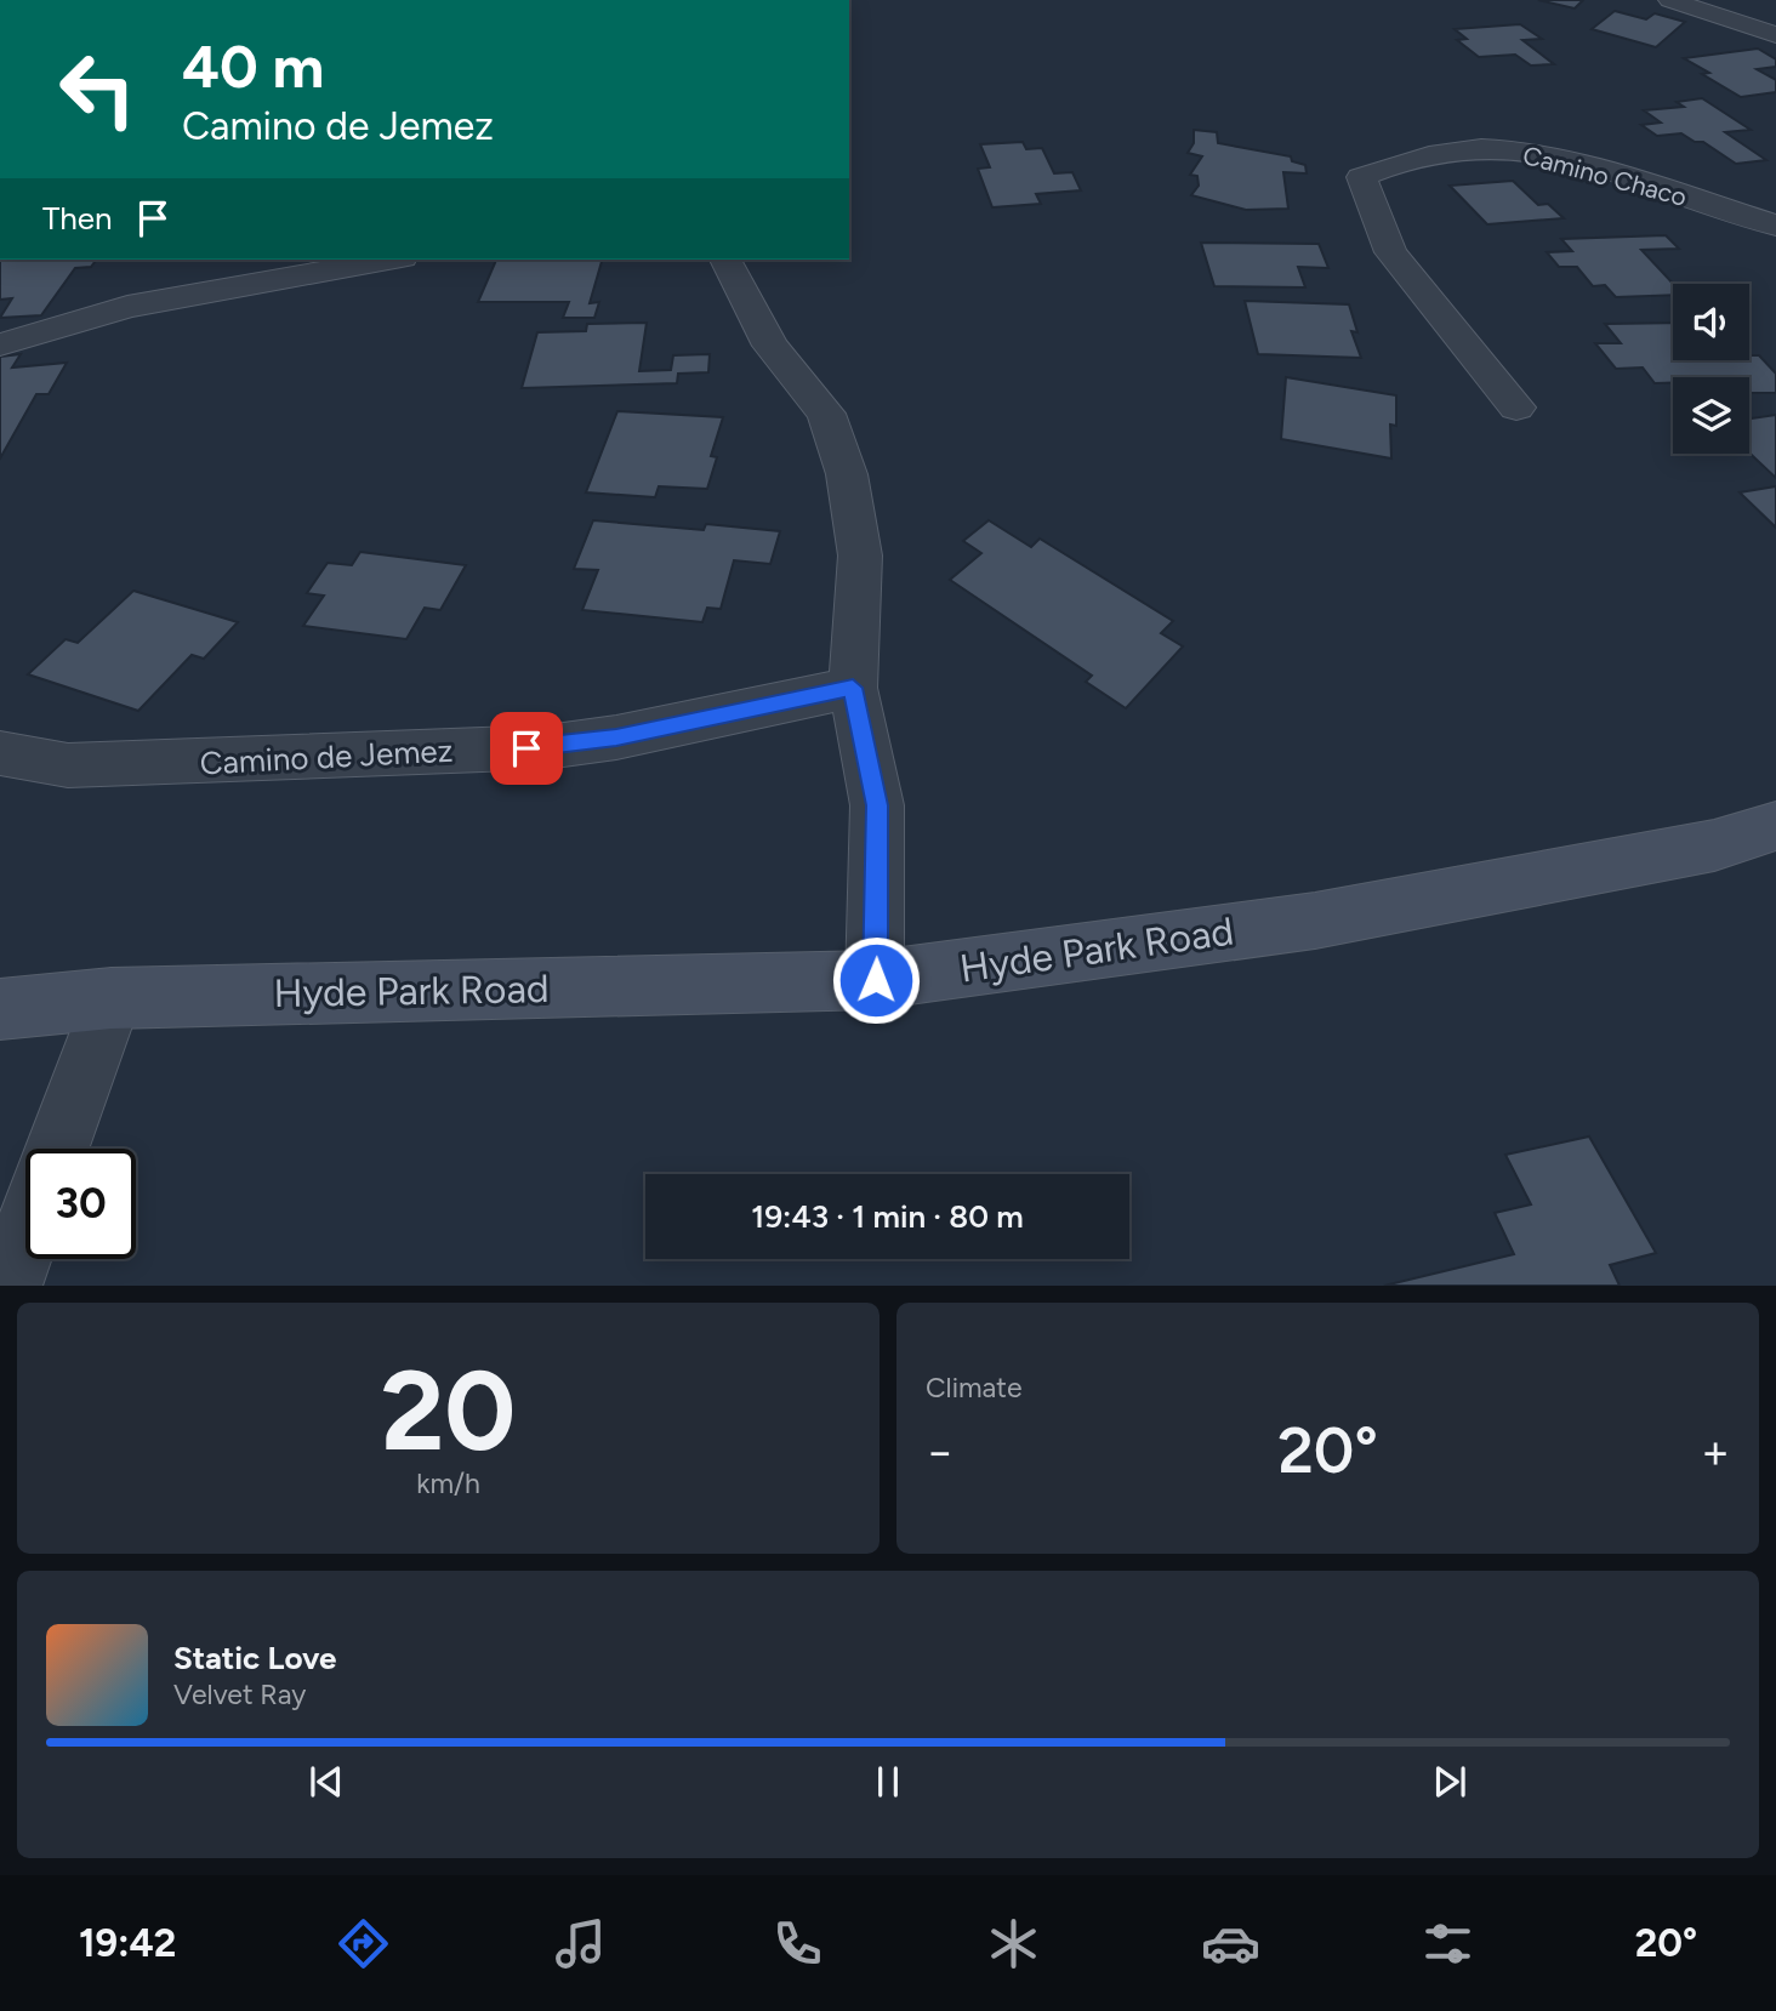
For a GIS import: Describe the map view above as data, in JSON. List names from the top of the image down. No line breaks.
{"streets":{"main road":["Hyde Park Road"],"street":["Camino Chaco","Camino de Jemez"]},"page":{"turn":["40 m","Camino de Jemez"],"then":"Then","limit":"30","trip":"19:43 · 1 min · 80 m","tile":[["20","km/h"],"Climate"],"heat":["−","20°","+"],"song":["Static Love","Velvet Ray"],"tabs":["19:42","20°"]}}
